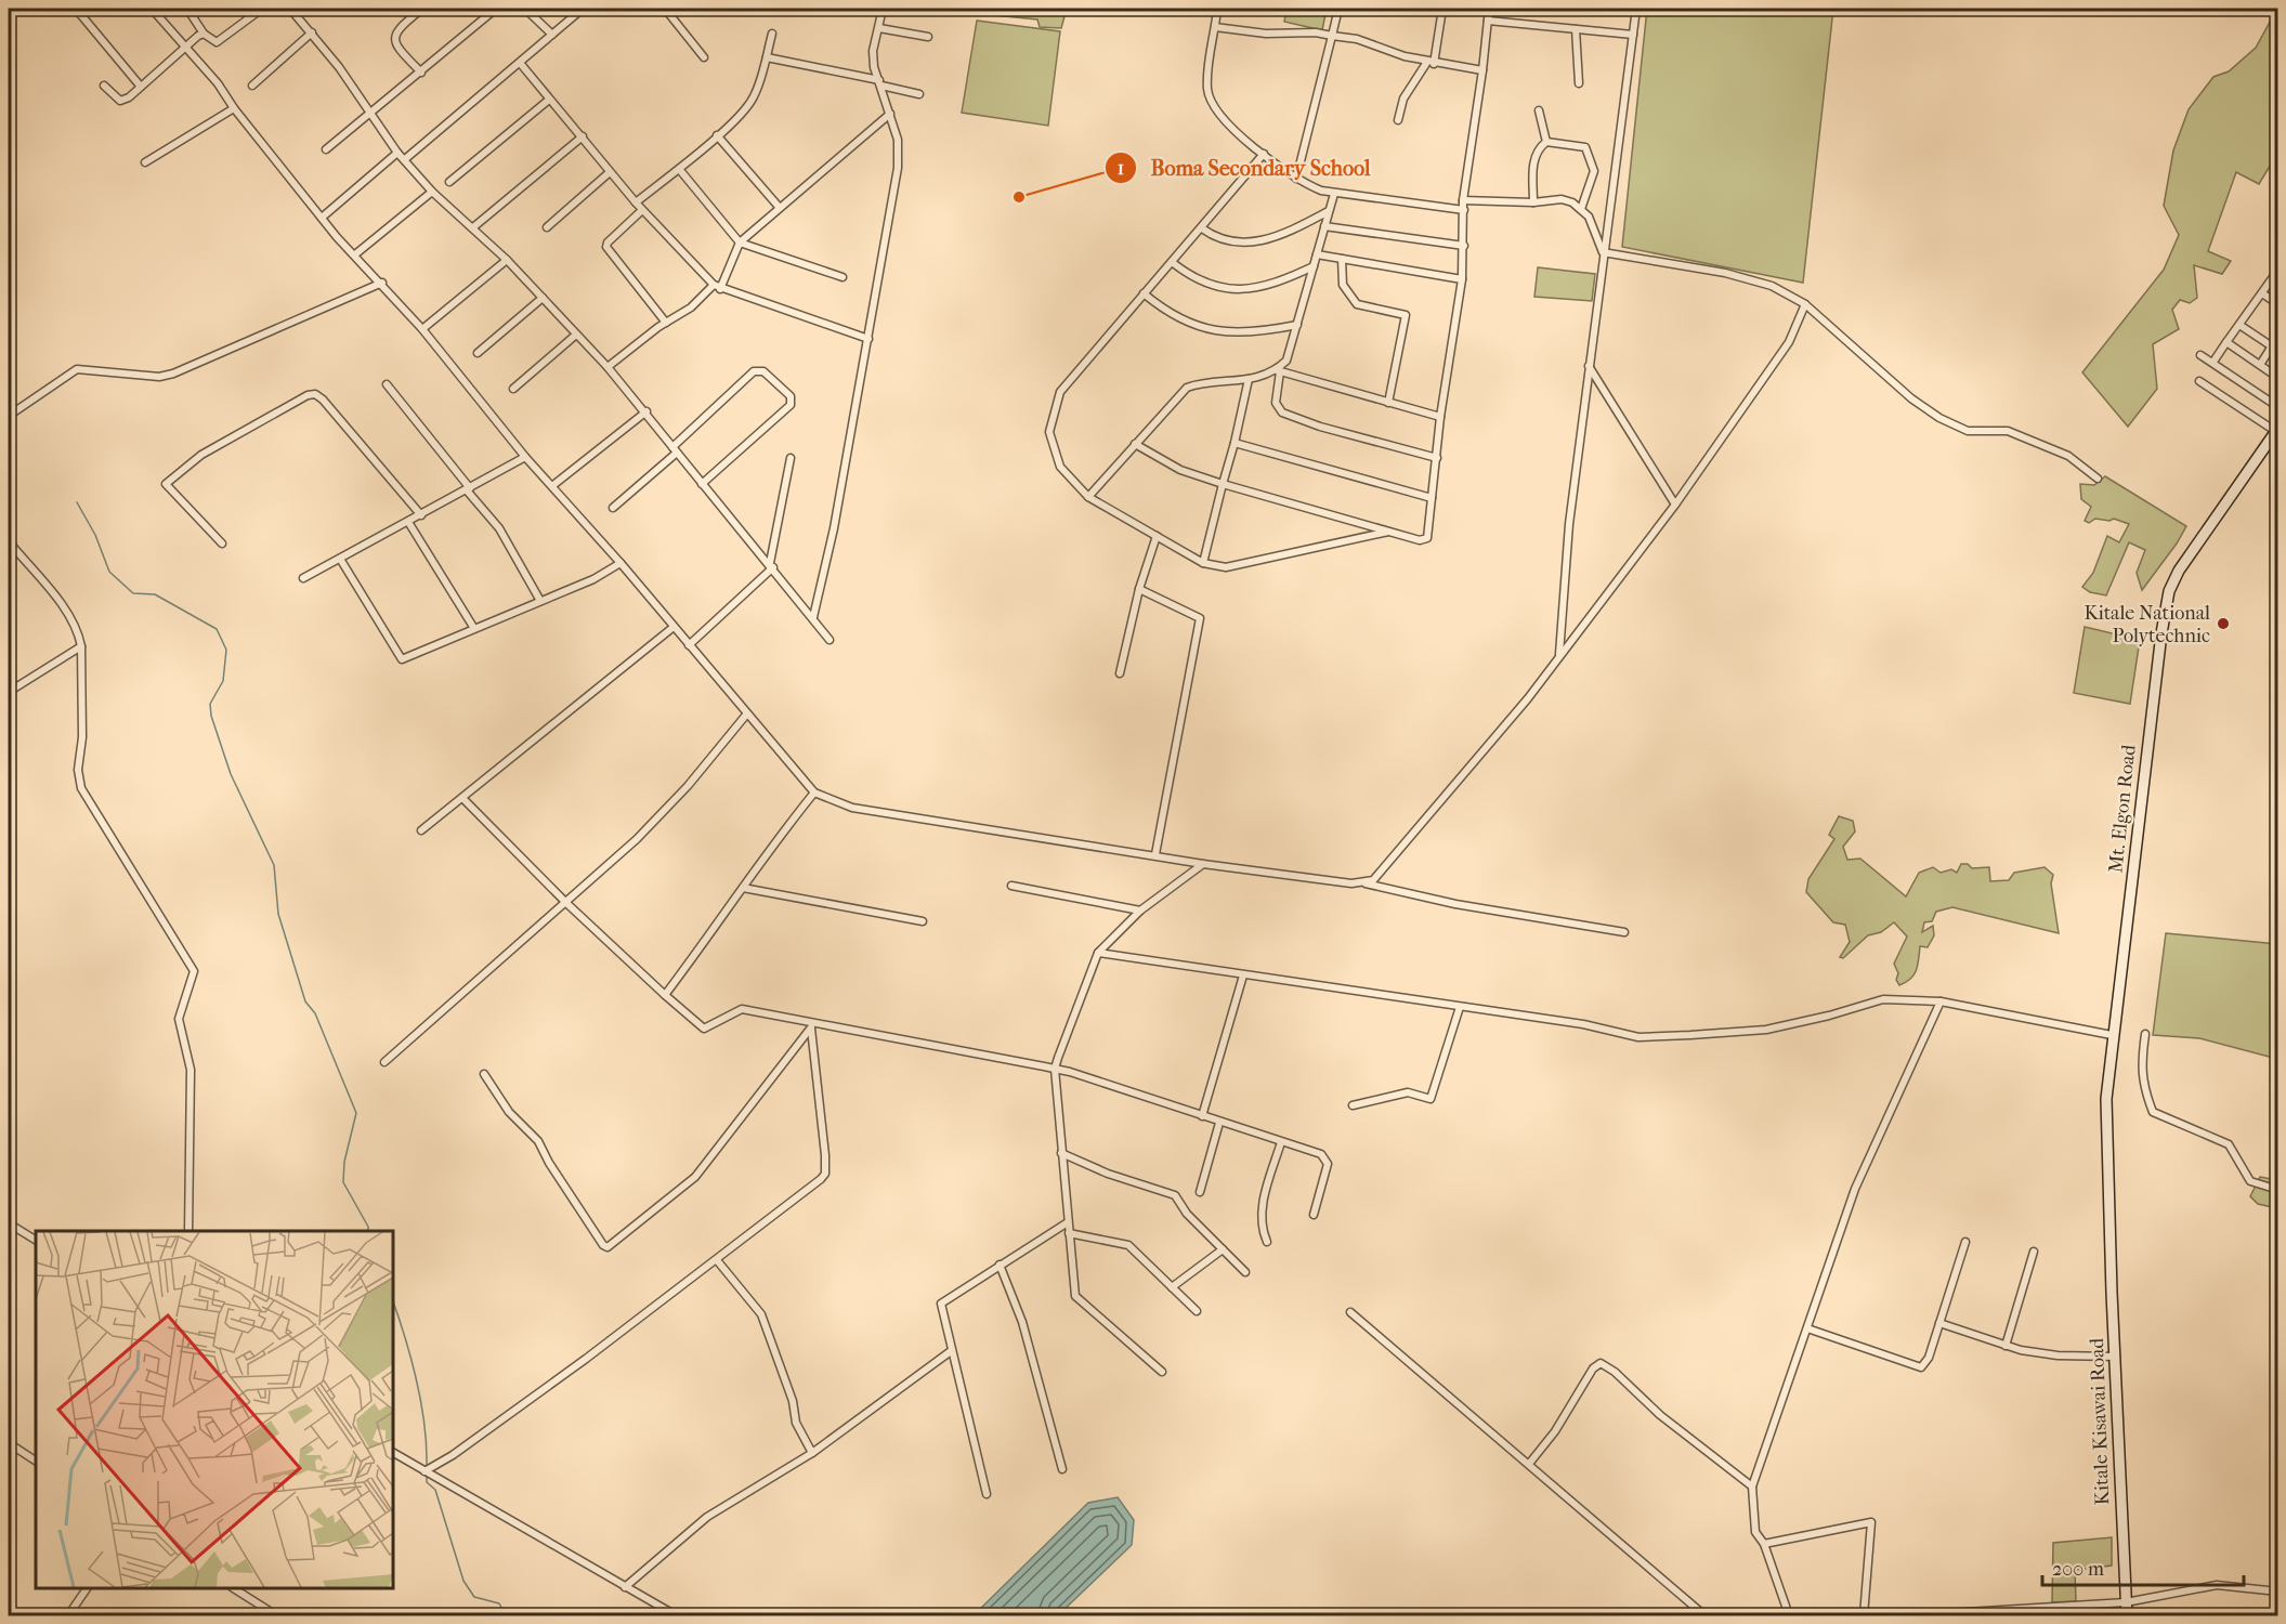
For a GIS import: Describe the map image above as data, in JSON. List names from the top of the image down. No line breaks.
{"streets":{"street":["Mt. Elgon Road","Kitale Kisawai Road"]},"crossings":[["Mt. Elgon Road","Kitale Kisawai Road"]],"places":["Boma Secondary School","Kitale National Polytechnic"],"scale_bar":"200 m"}
